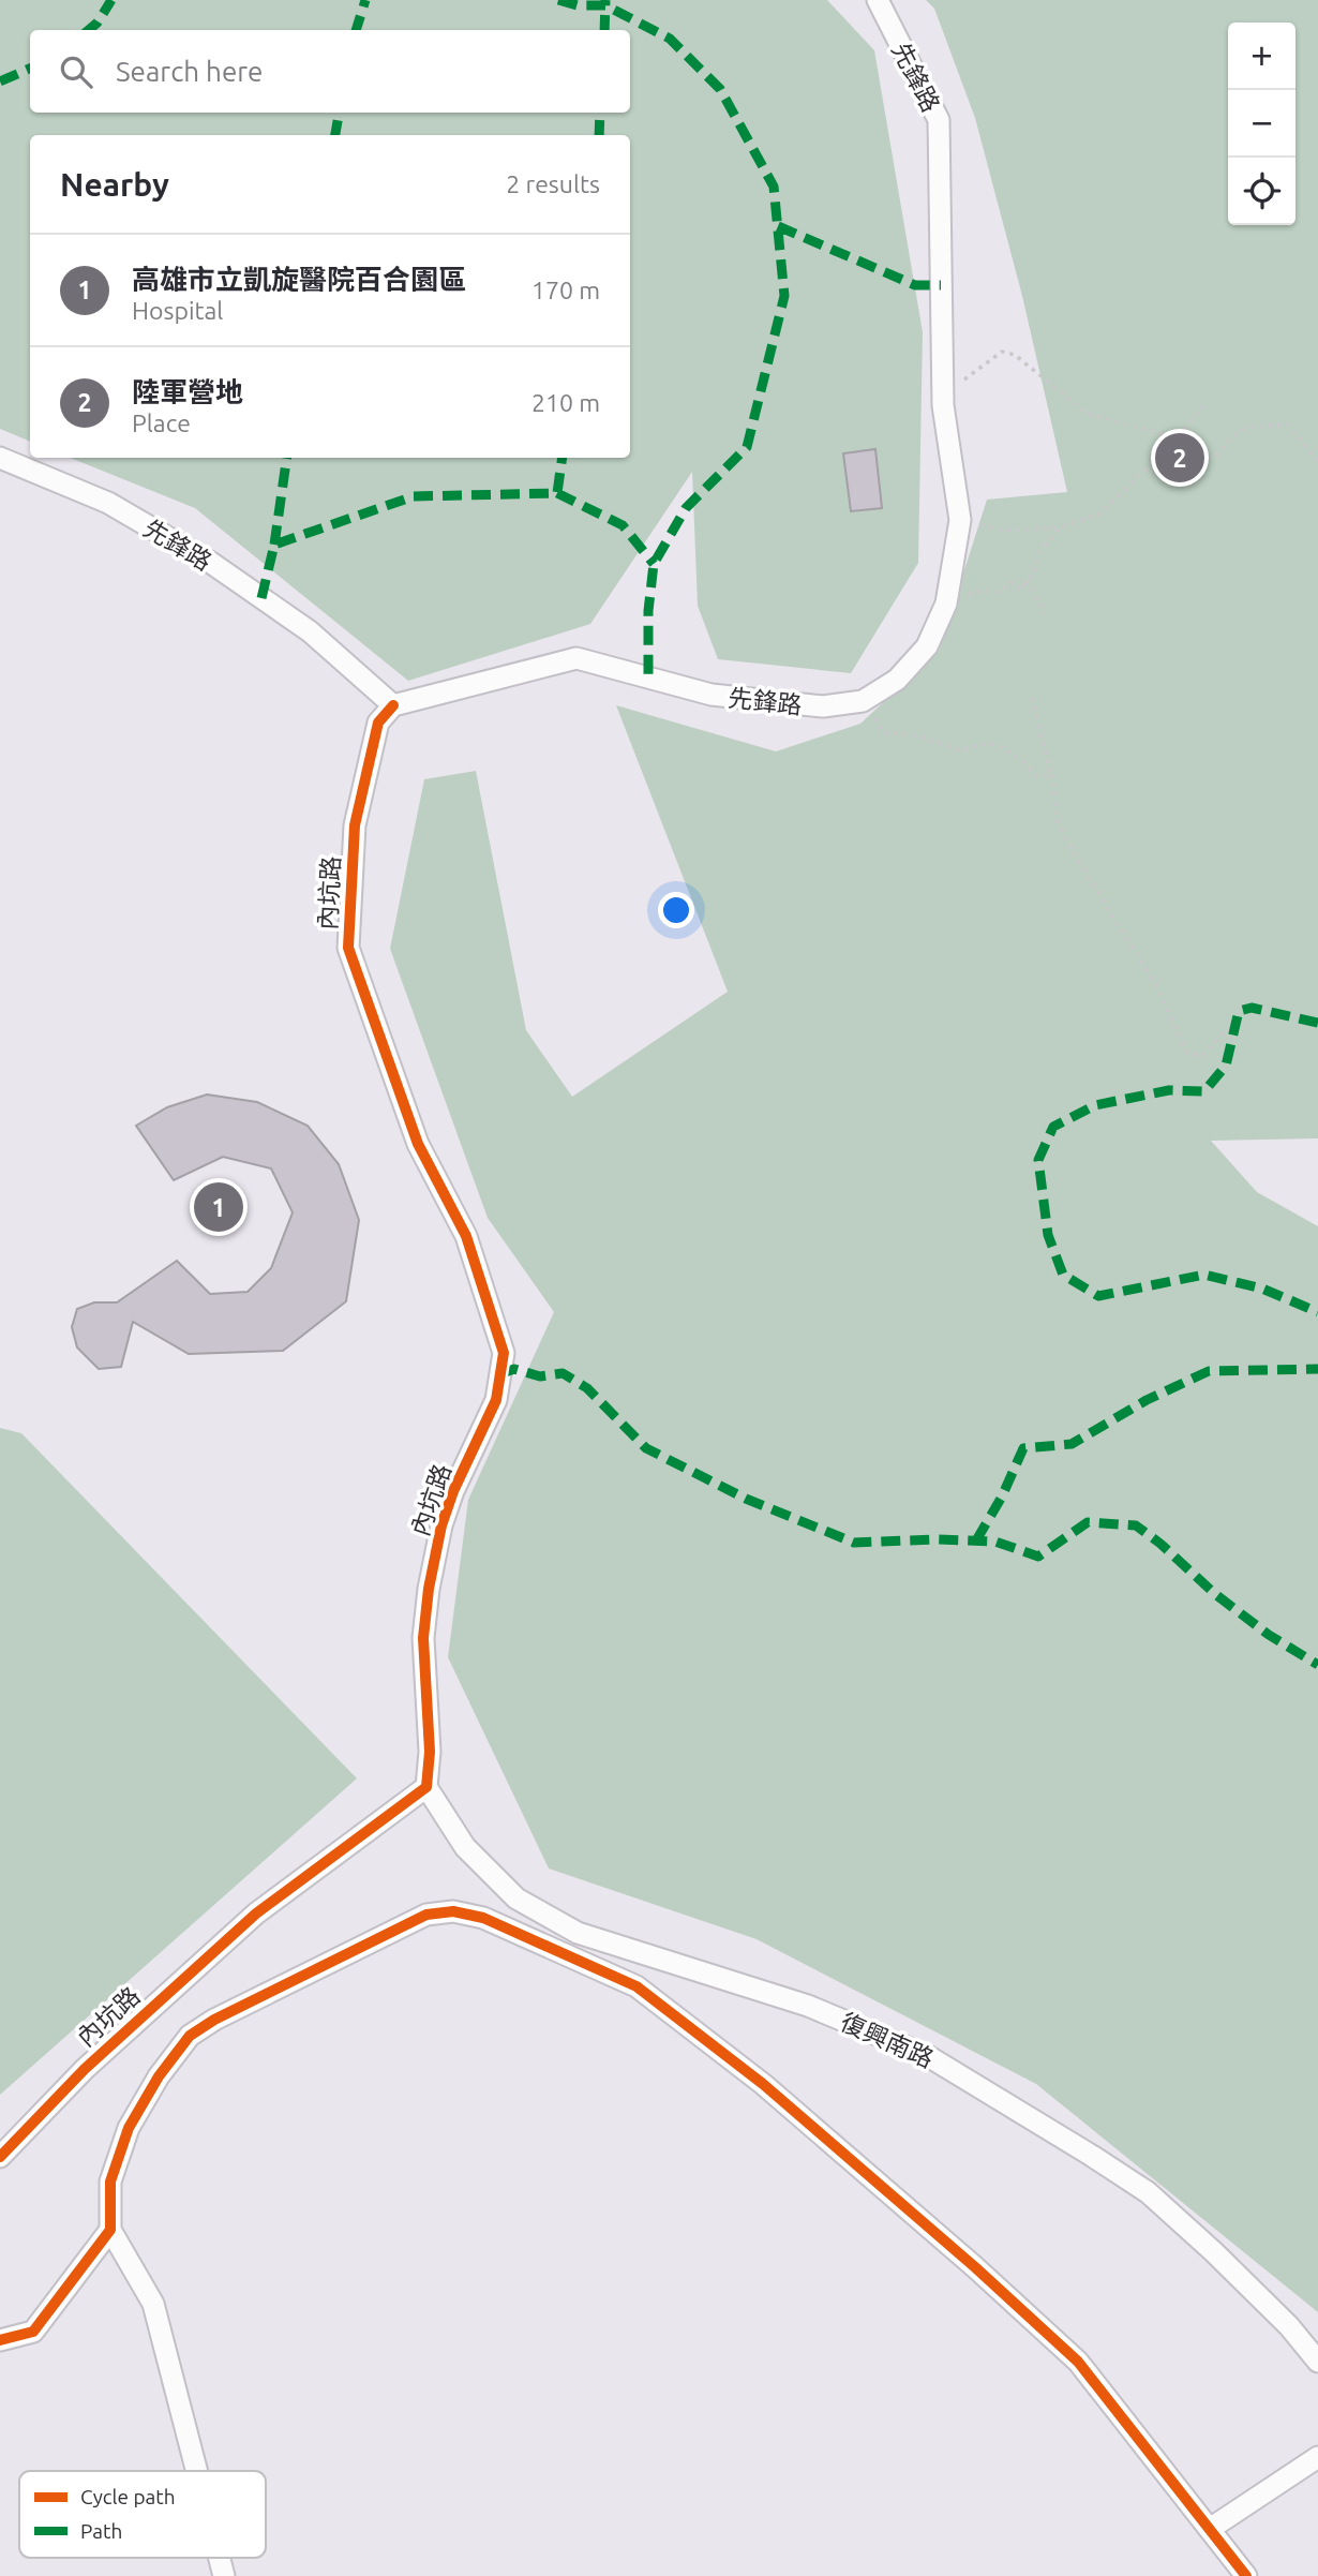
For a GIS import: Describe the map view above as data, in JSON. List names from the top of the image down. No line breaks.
{"streets":{"street":["先鋒路","內坑路","復興南路"]},"crossings":[["先鋒路","內坑路"],["內坑路","復興南路"]],"legend":["Cycle path","Path"],"page":{"map_buttons":["+","−"],"search":"Search here","heading":["Nearby","2 results"],"list":[{"mark":"1","name":"高雄市立凱旋醫院百合園區","note":"Hospital","value":"170 m"},{"mark":"2","name":"陸軍營地","note":"Place","value":"210 m"}],"pins":["2","1"]}}
